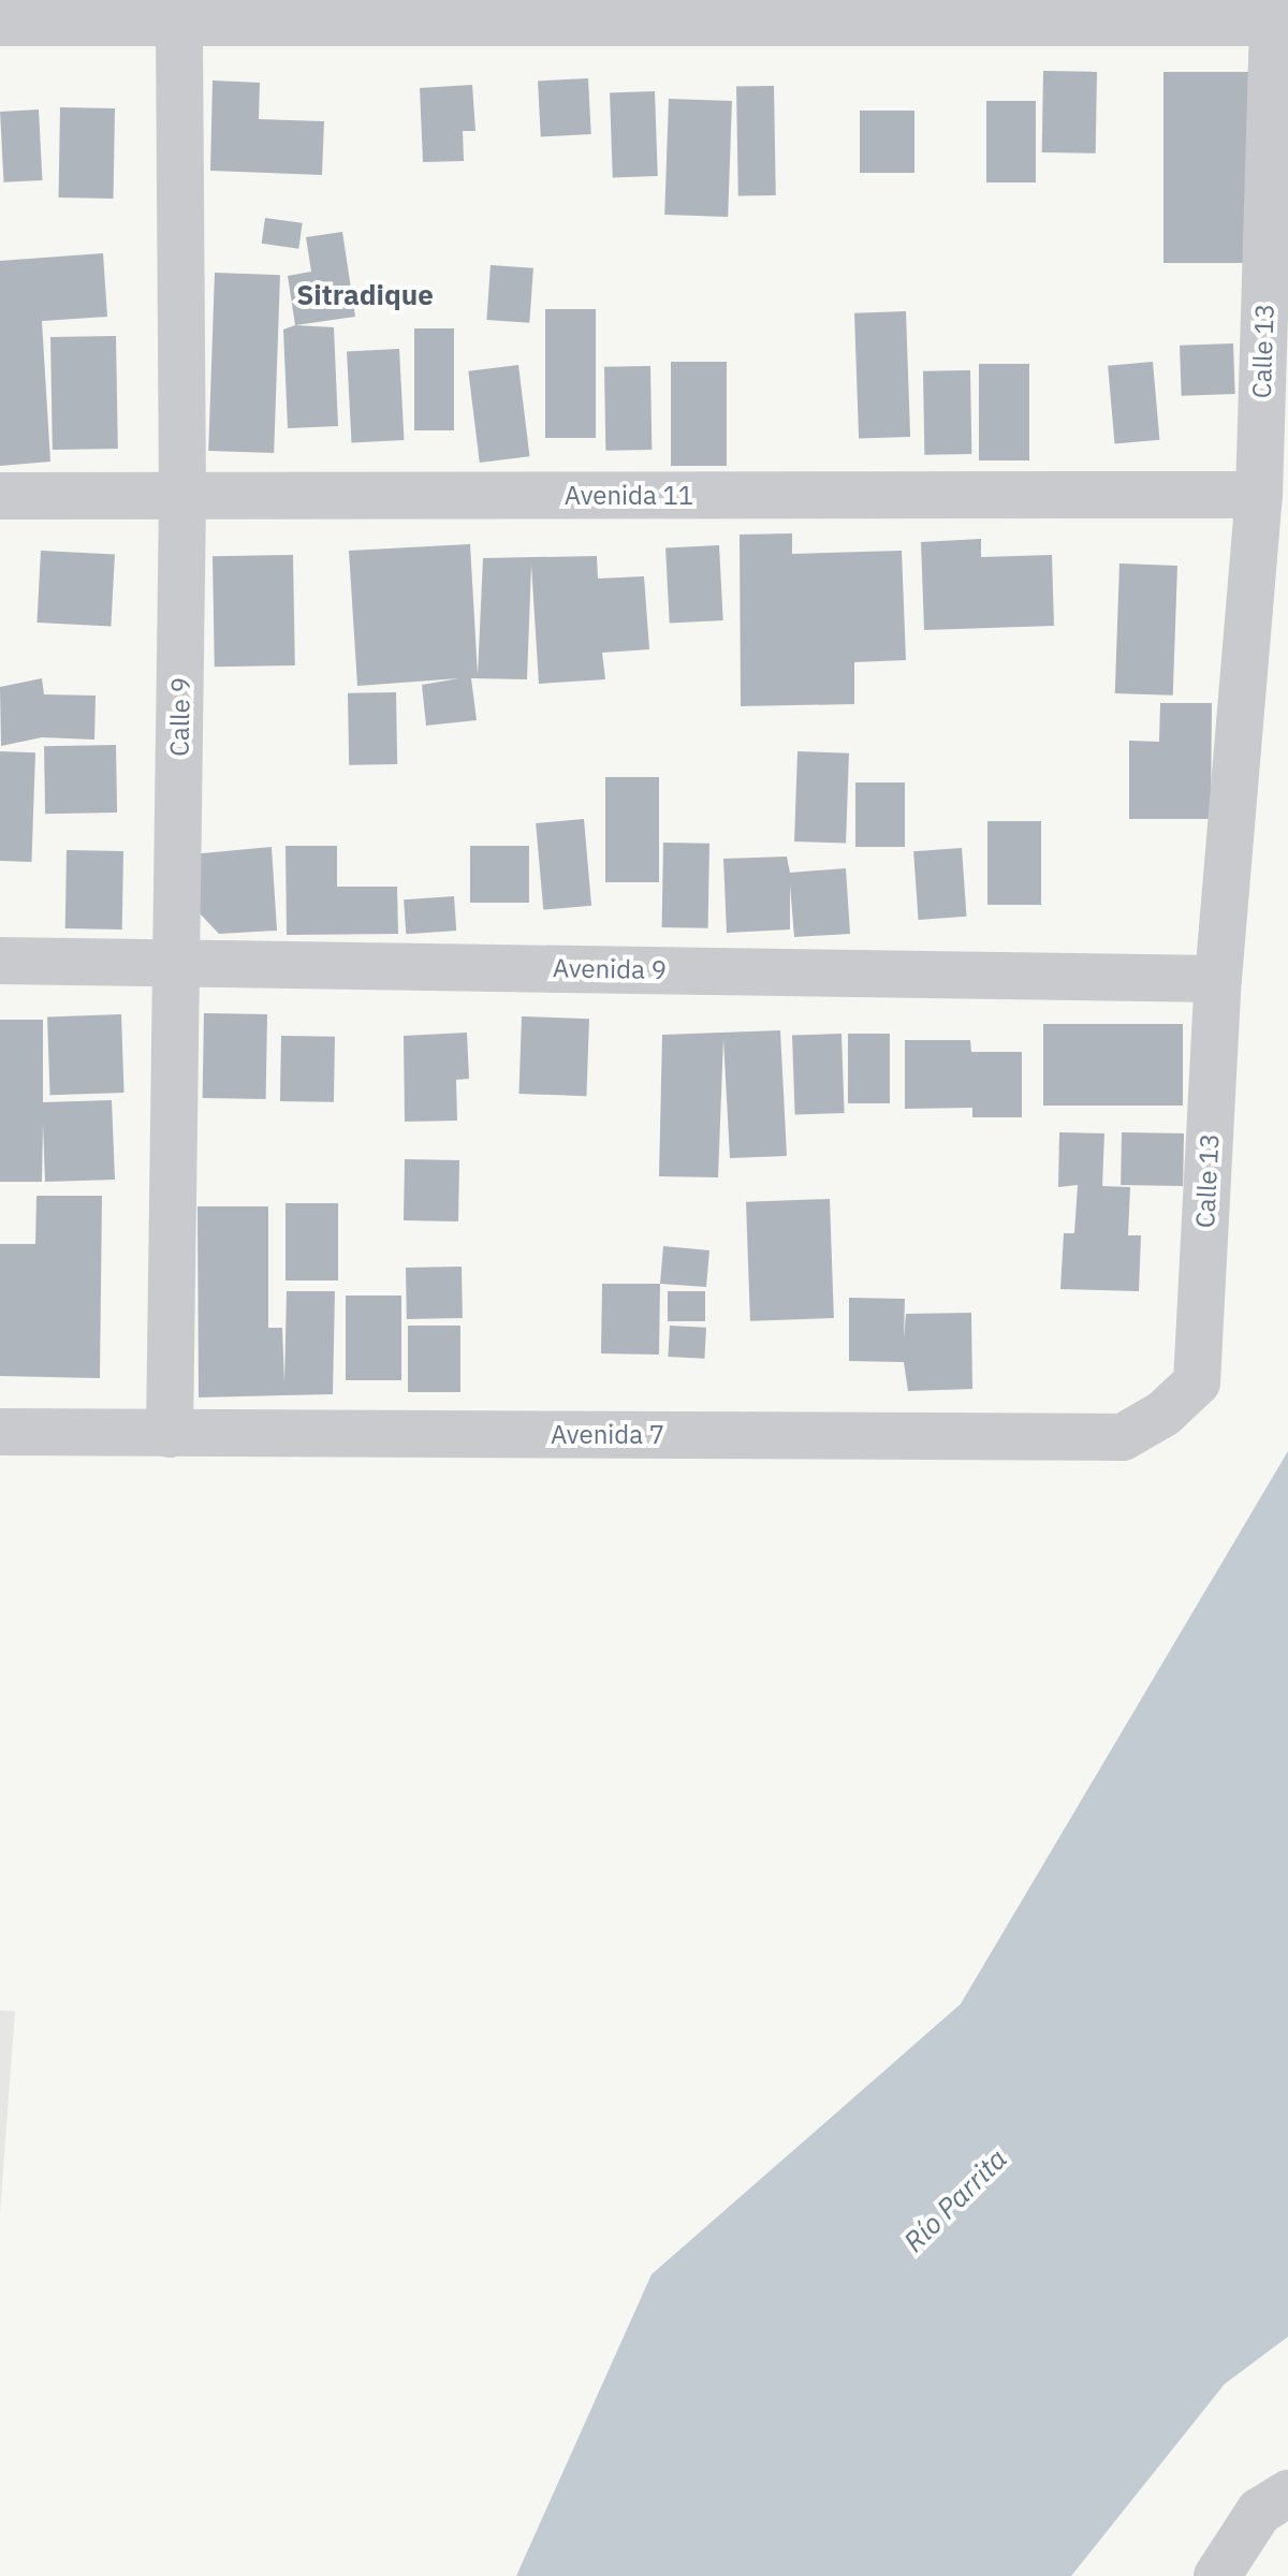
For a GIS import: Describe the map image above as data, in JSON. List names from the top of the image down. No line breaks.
{"streets":{"street":["Calle 13","Avenida 11","Calle 9","Avenida 9","Avenida 7"]},"crossings":[["Calle 13","Avenida 11"],["Calle 13","Avenida 9"],["Calle 13","Avenida 7"],["Avenida 11","Calle 9"],["Calle 9","Avenida 9"],["Calle 9","Avenida 7"]],"districts":["Sitradique"],"water":["Río Parrita"]}
